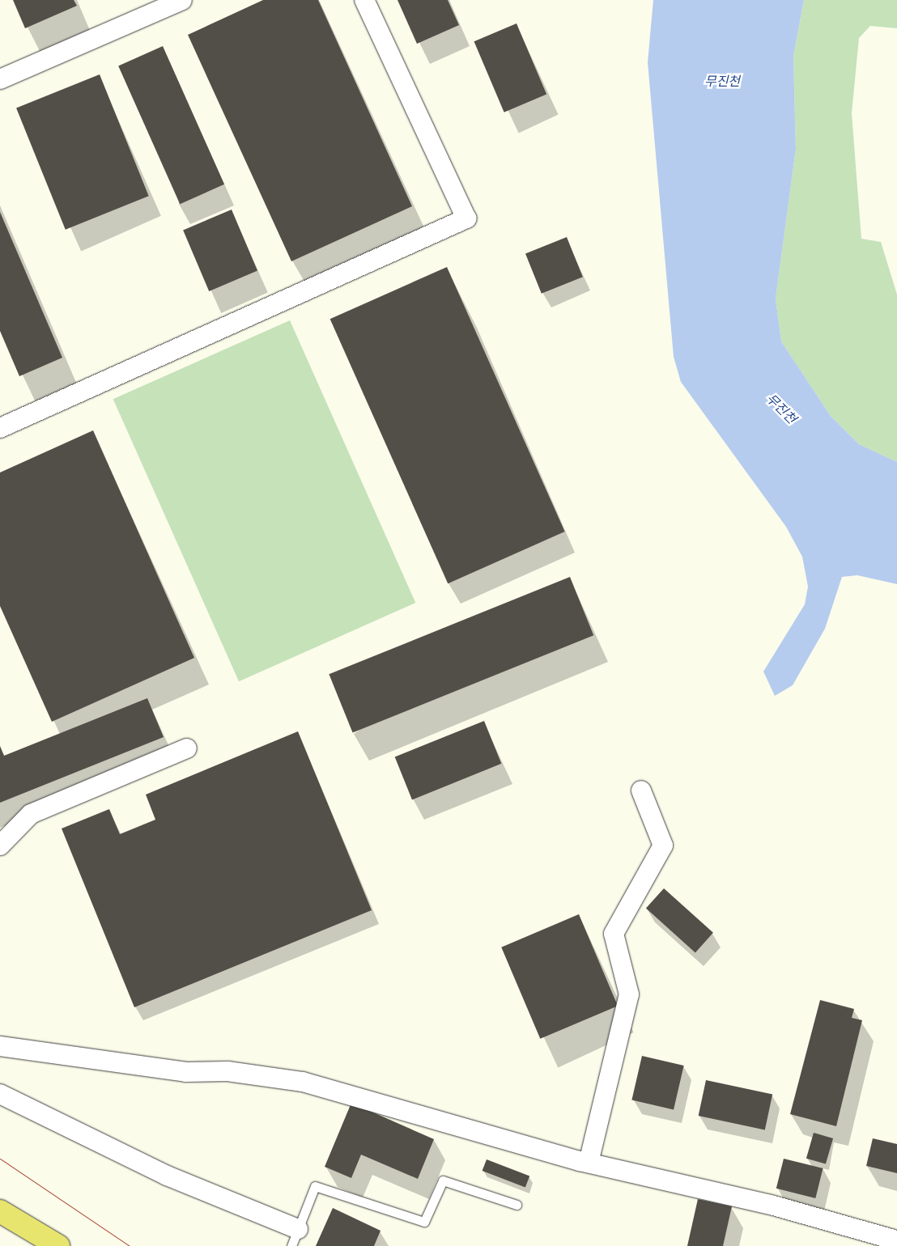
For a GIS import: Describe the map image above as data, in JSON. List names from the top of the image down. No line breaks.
{"water":["무진천"]}
